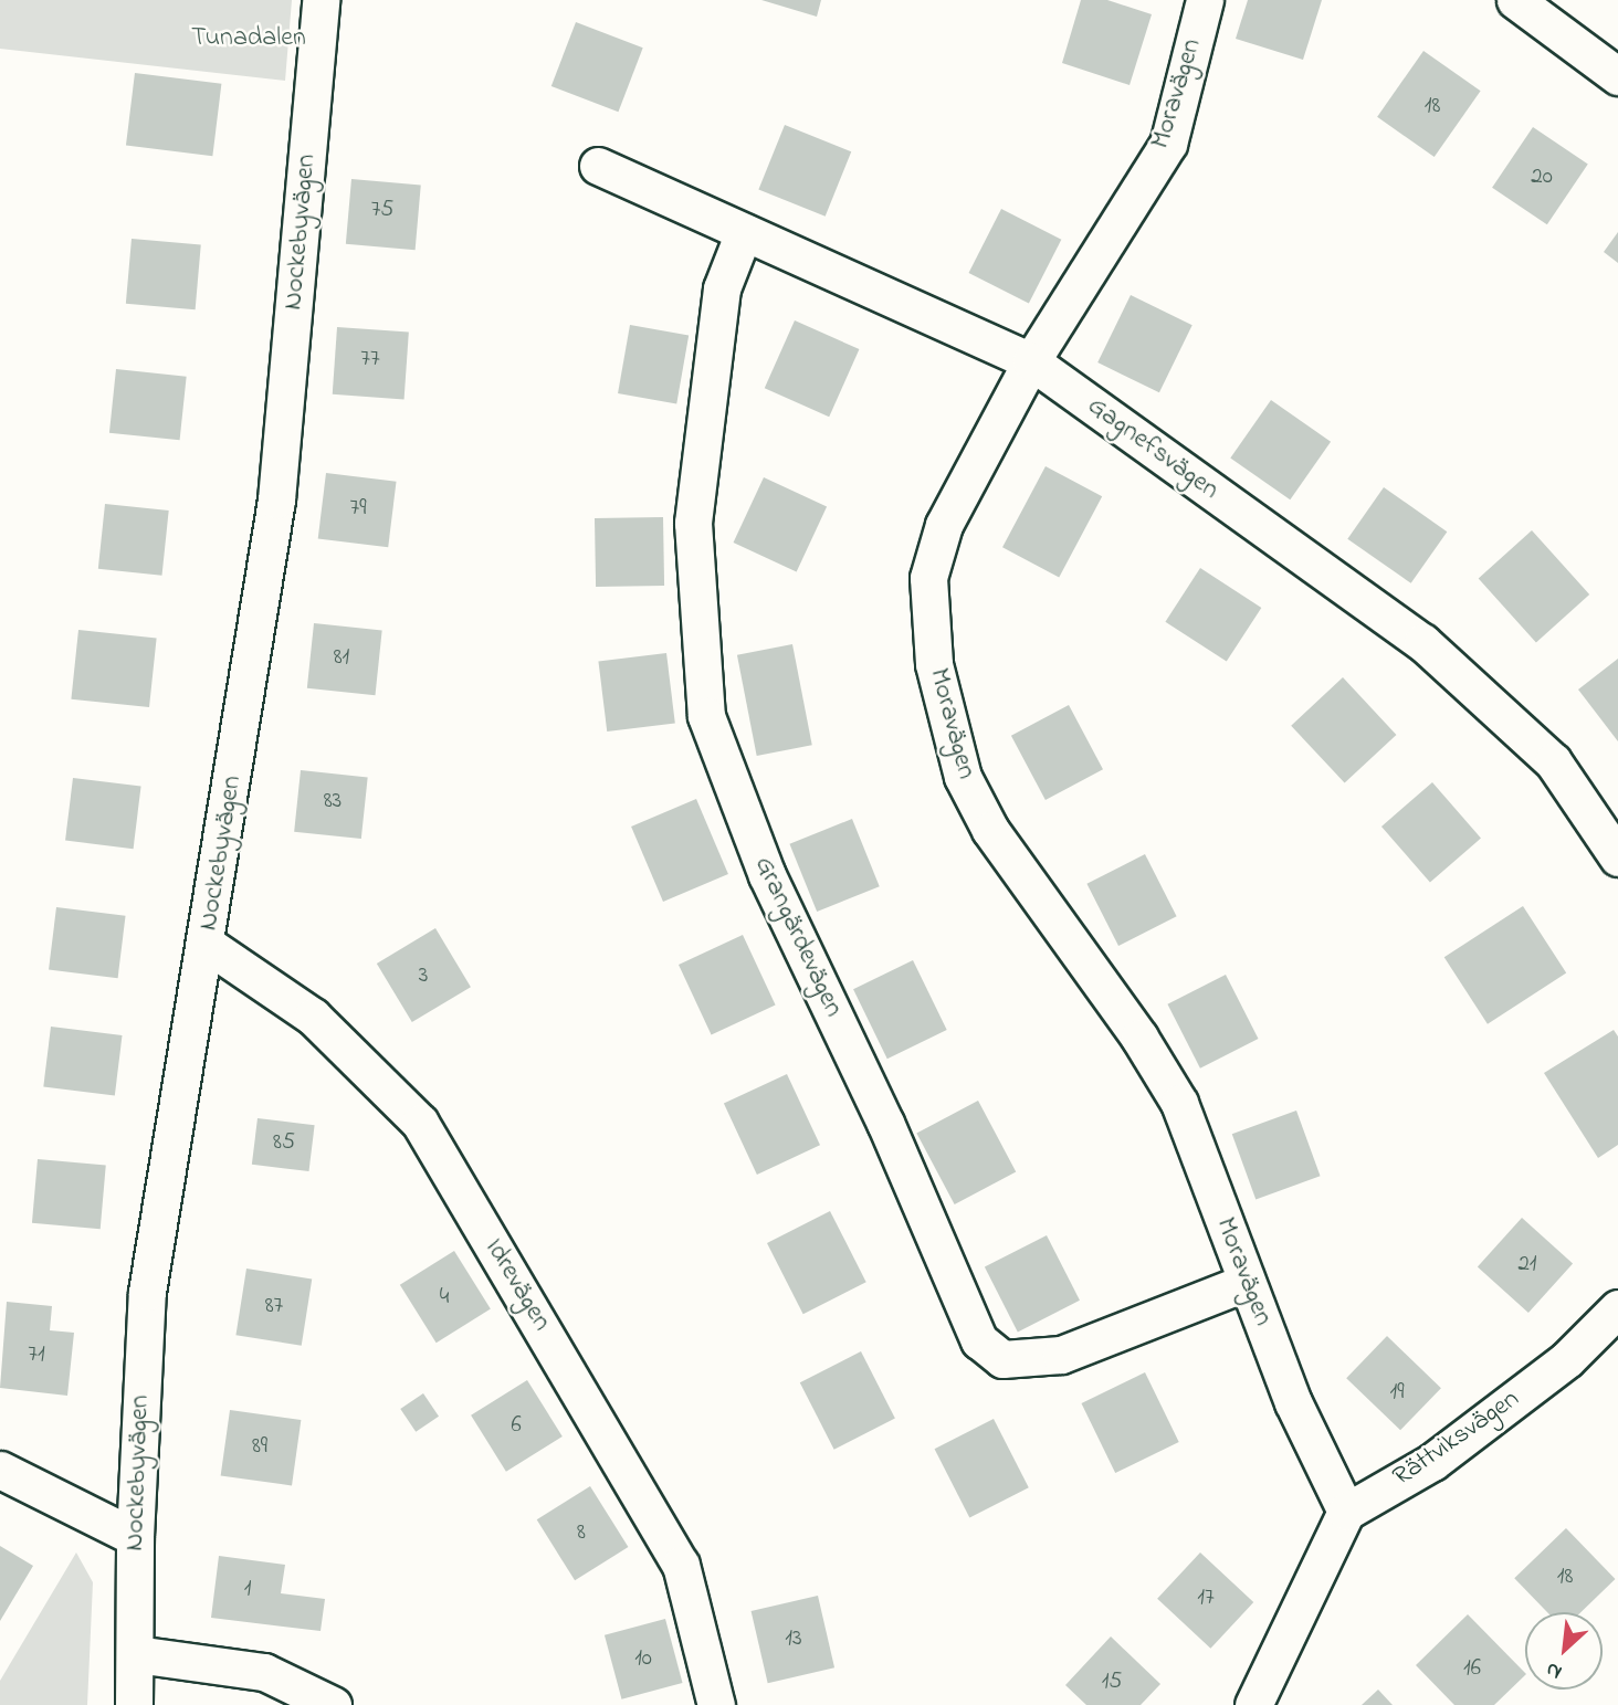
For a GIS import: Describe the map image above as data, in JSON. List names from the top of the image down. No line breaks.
{"streets":{"street":["Moravägen","Nockebyvägen","Gagnefsvägen","Grangärdevägen","Idrevägen","Rättviksvägen"]},"crossings":[["Moravägen","Gagnefsvägen"],["Moravägen","Grangärdevägen"],["Moravägen","Rättviksvägen"],["Nockebyvägen","Idrevägen"],["Gagnefsvägen","Grangärdevägen"]],"parks":["Tunadalen"],"house_numbers":["18","20","75","77","79","81","83","3","85","21","4","87","71","19","6","89","8","18","1","17","13","10","16","15"],"north":"bottom left"}
